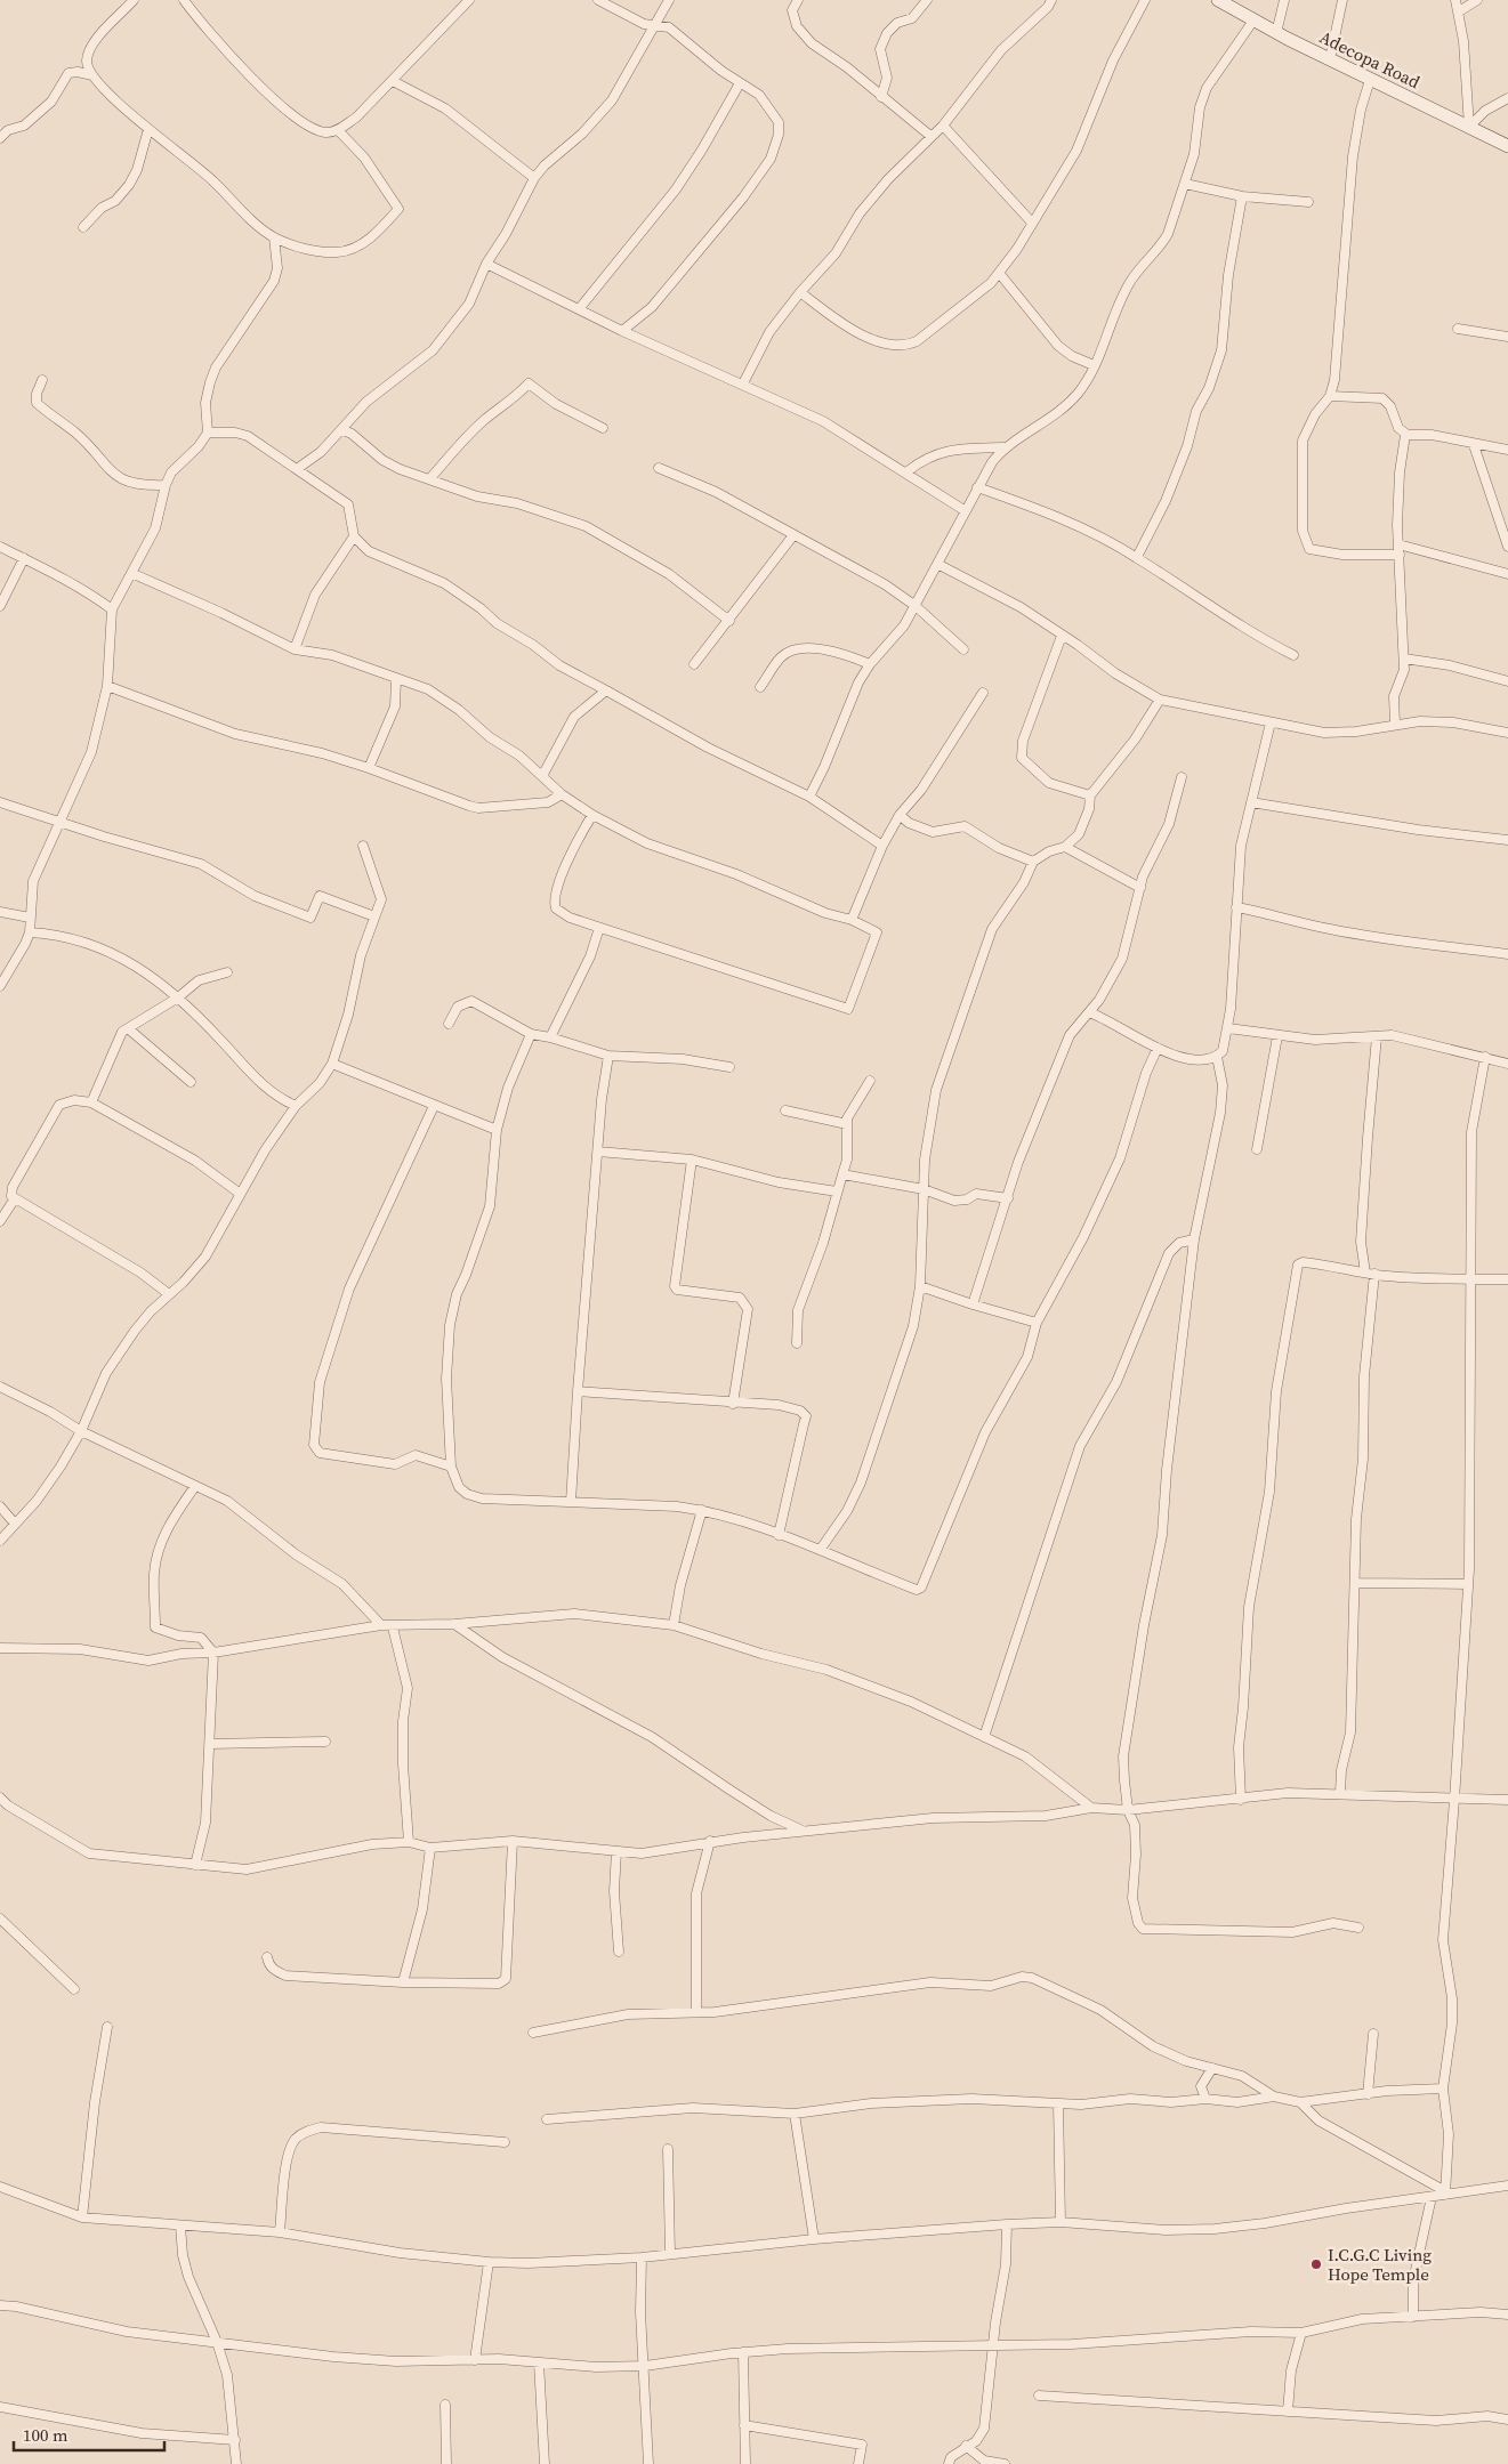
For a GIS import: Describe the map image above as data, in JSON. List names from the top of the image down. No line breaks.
{"streets":{"street":["Adecopa Road"]},"places":["I.C.G.C Living Hope Temple"],"scale_bar":"100 m"}
